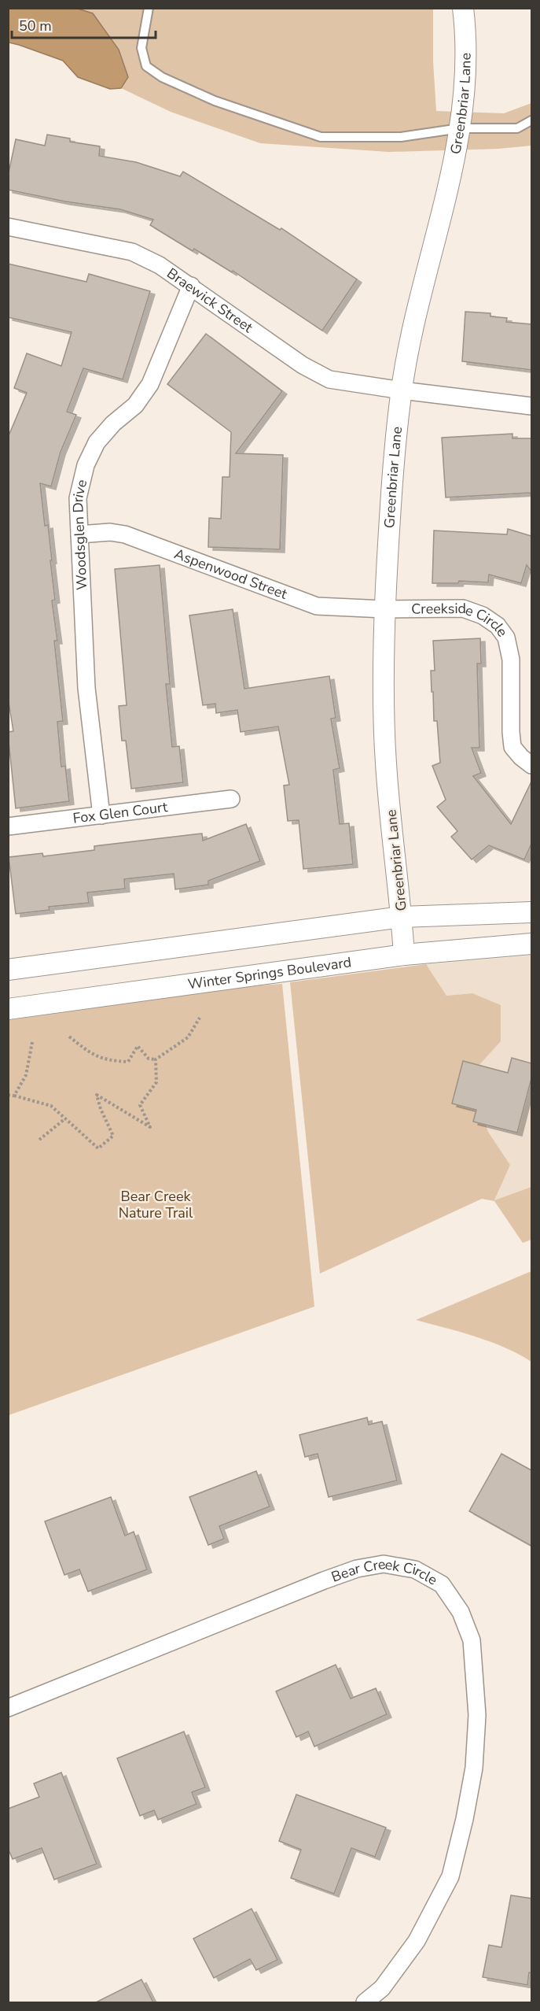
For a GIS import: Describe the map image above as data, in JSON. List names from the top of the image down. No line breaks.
{"streets":{"street":["Greenbriar Lane","Braewick Street","Woodsglen Drive","Aspenwood Street","Creekside Circle","Fox Glen Court","Winter Springs Boulevard","Bear Creek Circle"]},"crossings":[["Greenbriar Lane","Braewick Street"],["Greenbriar Lane","Aspenwood Street"],["Greenbriar Lane","Creekside Circle"],["Greenbriar Lane","Winter Springs Boulevard"],["Braewick Street","Woodsglen Drive"],["Woodsglen Drive","Aspenwood Street"],["Woodsglen Drive","Fox Glen Court"],["Aspenwood Street","Creekside Circle"]],"parks":["Bear Creek Nature Trail"],"scale_bar":"50 m"}
